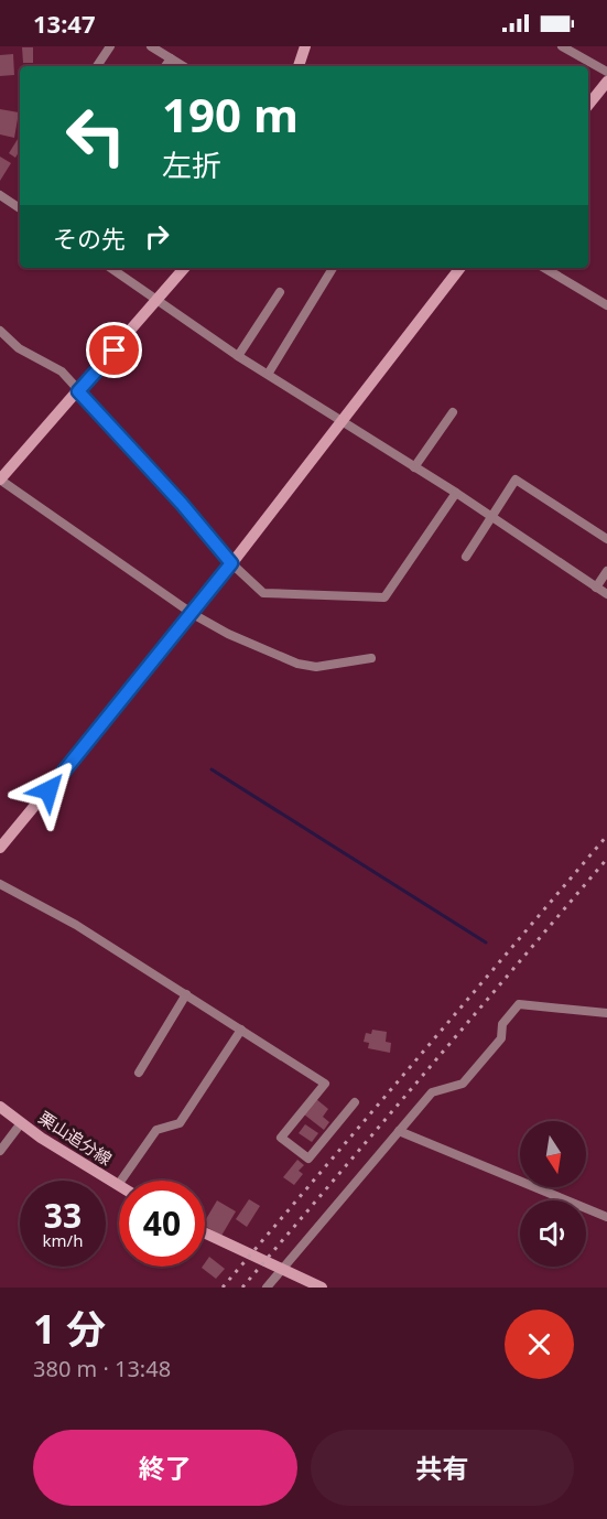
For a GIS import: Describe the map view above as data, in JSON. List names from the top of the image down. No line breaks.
{"streets":{"street":["栗山追分線"]},"north":"bottom","page":{"status":"13:47","turn":["190 m","左折"],"then":"その先","speed":"33 km/h","limit":"40","heading":["1 分","380 m · 13:48"],"buttons":["終了","共有"]}}
